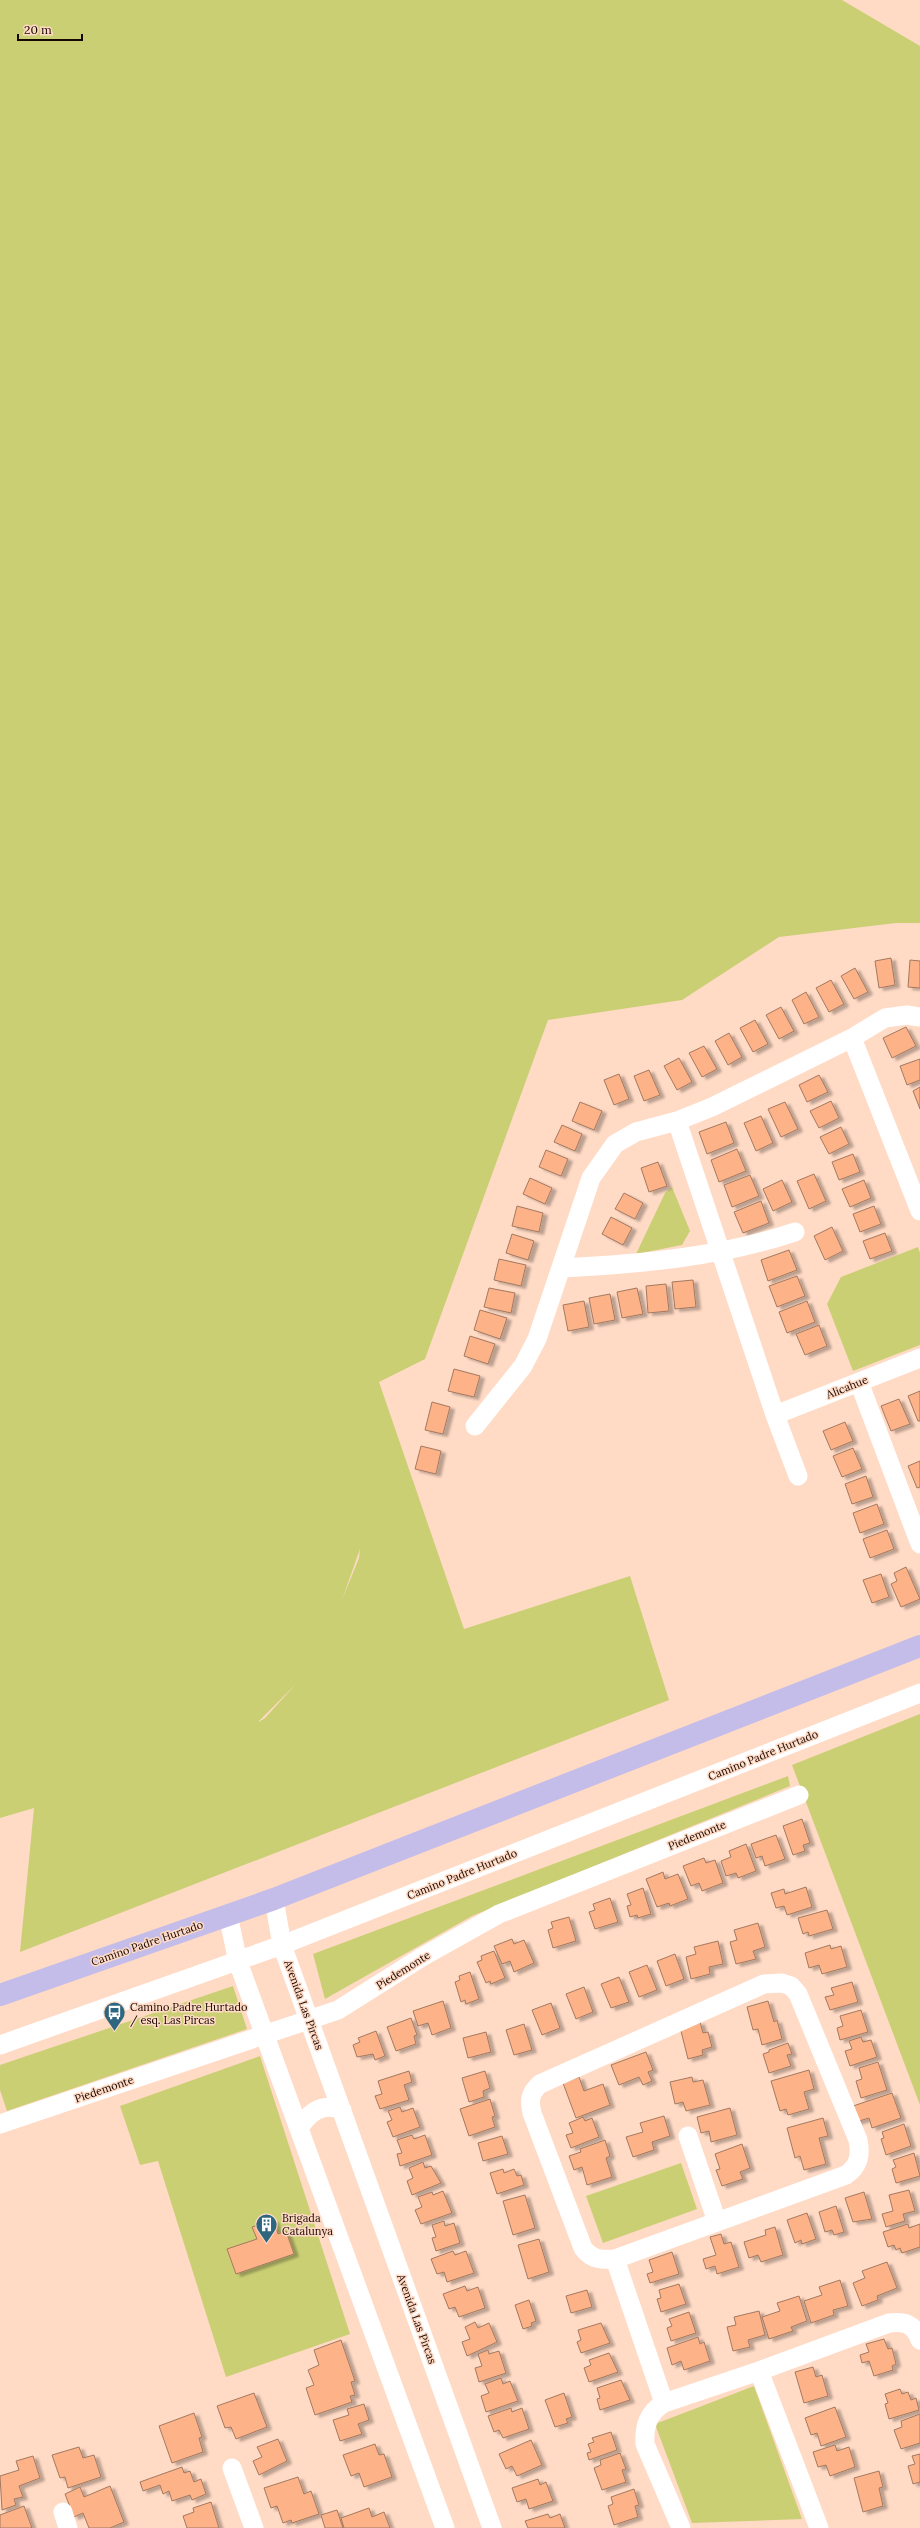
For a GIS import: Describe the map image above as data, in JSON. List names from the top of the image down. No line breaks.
{"streets":{"main road":["Camino Padre Hurtado"],"street":["Alicahue","Piedemonte","Avenida Las Pircas"]},"crossings":[["Camino Padre Hurtado","Avenida Las Pircas"],["Piedemonte","Avenida Las Pircas"]],"places":{"bus stop":["Camino Padre Hurtado / esq. Las Pircas"],"building":["Brigada Catalunya"]},"scale_bar":"20 m"}
